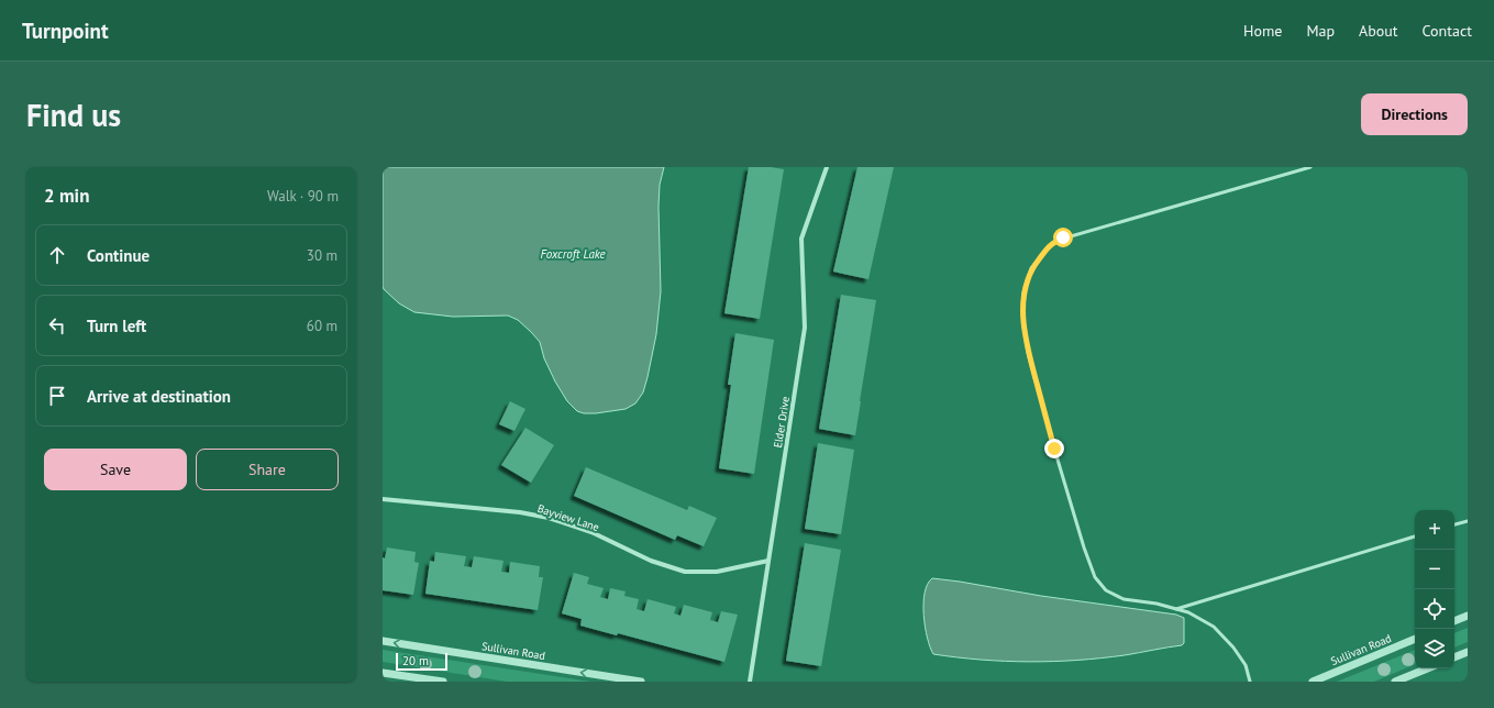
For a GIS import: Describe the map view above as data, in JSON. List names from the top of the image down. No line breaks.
{"streets":{"street":["Elder Drive","Bayview Lane","Sullivan Road"]},"crossings":[["Elder Drive","Bayview Lane"]],"one_way":["Sullivan Road"],"water":["Foxcroft Lake"],"scale_bar":"20 m","page":{"header":"Turnpoint","nav":["Home","Map","About","Contact"],"buttons":["Directions",["Save","Share"]],"title":"Find us","heading":["2 min","Walk · 90 m"],"list":[["Continue","30 m"],["Turn left","60 m"],"Arrive at destination"],"map_buttons":["+","−"],"scale":"20 m"}}
